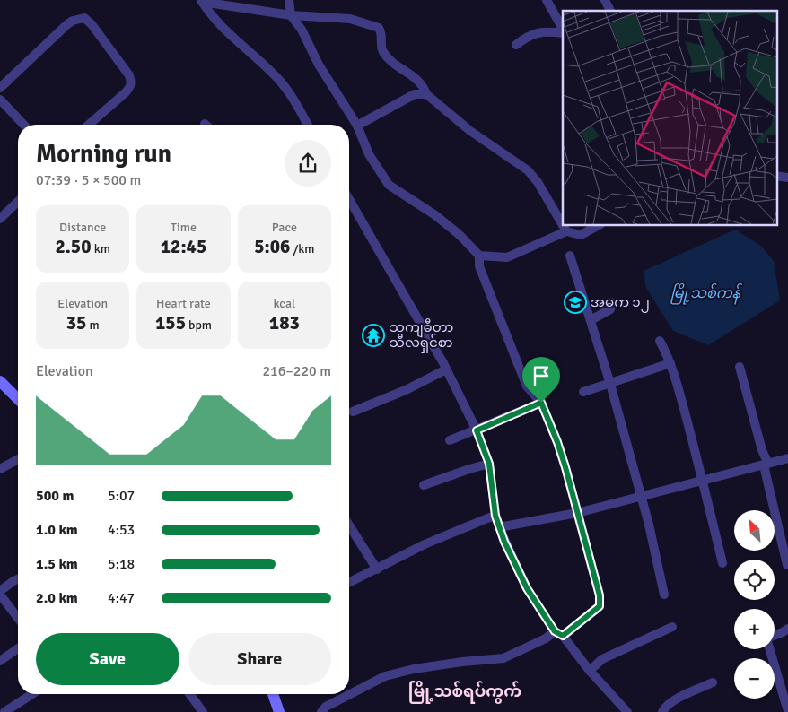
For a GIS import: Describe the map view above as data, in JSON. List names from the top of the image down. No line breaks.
{"districts":["မြို့သစ်ရပ်ကွက်"],"water":["မြို့သစ်ကန်"],"places":{"school or university":["အမက ၁၂"],"temple":["သကျဓီတာ သီလရှင်စာ"]},"north":"top left","page":{"heading":["Morning run","07:39 · 5 × 500 m"],"stats":[["Distance","2.50 km"],["Time","12:45"],["Pace","5:06 /km"],["Elevation","35 m"],["Heart rate","155 bpm"],["kcal","183"]],"chart":["Elevation","216–220 m"],"list":[{"name":"500 m","note":"5:07"},{"name":"1.0 km","note":"4:53"},{"name":"1.5 km","note":"5:18"},{"name":"2.0 km","note":"4:47"}],"map_buttons":["+","−"],"buttons":["Save","Share"]}}
